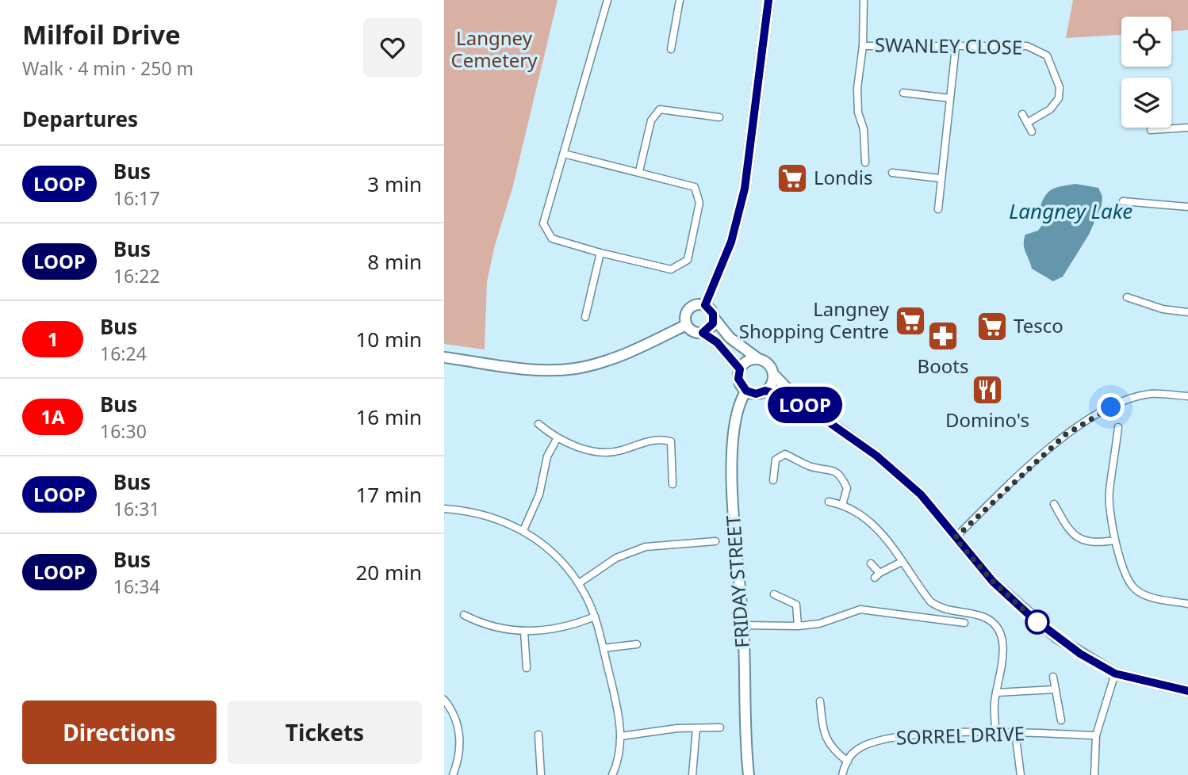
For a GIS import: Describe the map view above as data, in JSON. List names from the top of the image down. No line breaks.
{"streets":{"main road":["FRIDAY STREET"],"street":["SWANLEY CLOSE","SORREL DRIVE"]},"water":["Langney Lake"],"parks":["Langney Cemetery"],"places":{"supermarket":["Londis","Langney Shopping Centre","Tesco"],"pharmacy":["Boots"],"restaurant":["Domino's"]},"lines":["bus line LOOP"],"page":{"heading":[["Milfoil Drive","Walk · 4 min · 250 m"],"Departures"],"on_map":"LOOP","list":[{"mark":"LOOP","name":"Bus","note":"16:17","value":"3 min"},{"mark":"LOOP","name":"Bus","note":"16:22","value":"8 min"},{"mark":"1","name":"Bus","note":"16:24","value":"10 min"},{"mark":"1A","name":"Bus","note":"16:30","value":"16 min"},{"mark":"LOOP","name":"Bus","note":"16:31","value":"17 min"},{"mark":"LOOP","name":"Bus","note":"16:34","value":"20 min"}],"buttons":["Directions","Tickets"]}}
